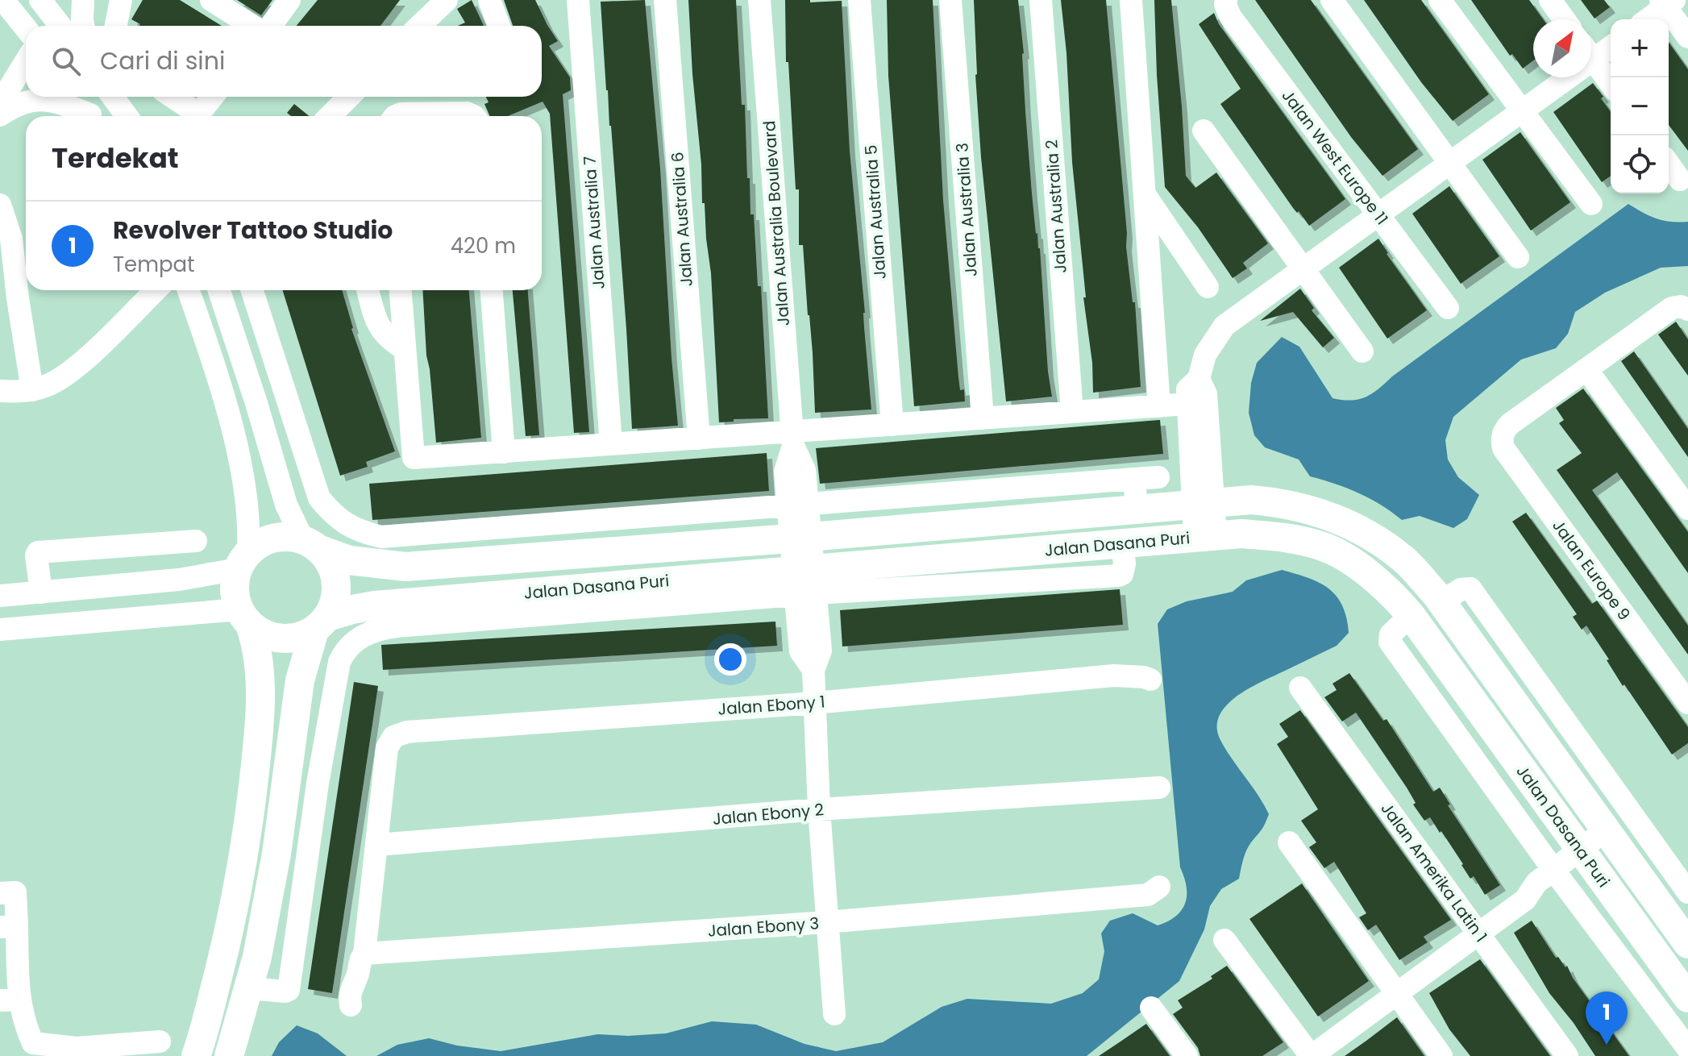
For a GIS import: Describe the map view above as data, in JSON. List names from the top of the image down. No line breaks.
{"streets":{"main road":["Jalan Dasana Puri"],"street":["Jalan West Europe 11","Jalan Australia 2","Jalan Australia 3","Jalan Australia 5","Jalan Australia 6","Jalan Australia 7","Jalan Australia Boulevard","Jalan Europe 9","Jalan Ebony 1","Jalan Ebony 2","Jalan Amerika Latin 1","Jalan Ebony 3"]},"crossings":[["Jalan Australia Boulevard","Jalan Dasana Puri"],["Jalan Australia Boulevard","Jalan Ebony 1"],["Jalan Ebony 1","Jalan Ebony 2"]],"north":"top right","page":{"map_buttons":["+","−"],"search":"Cari di sini","heading":"Terdekat","list":[{"mark":"1","name":"Revolver Tattoo Studio","note":"Tempat","value":"420 m"}],"pins":"1"}}
